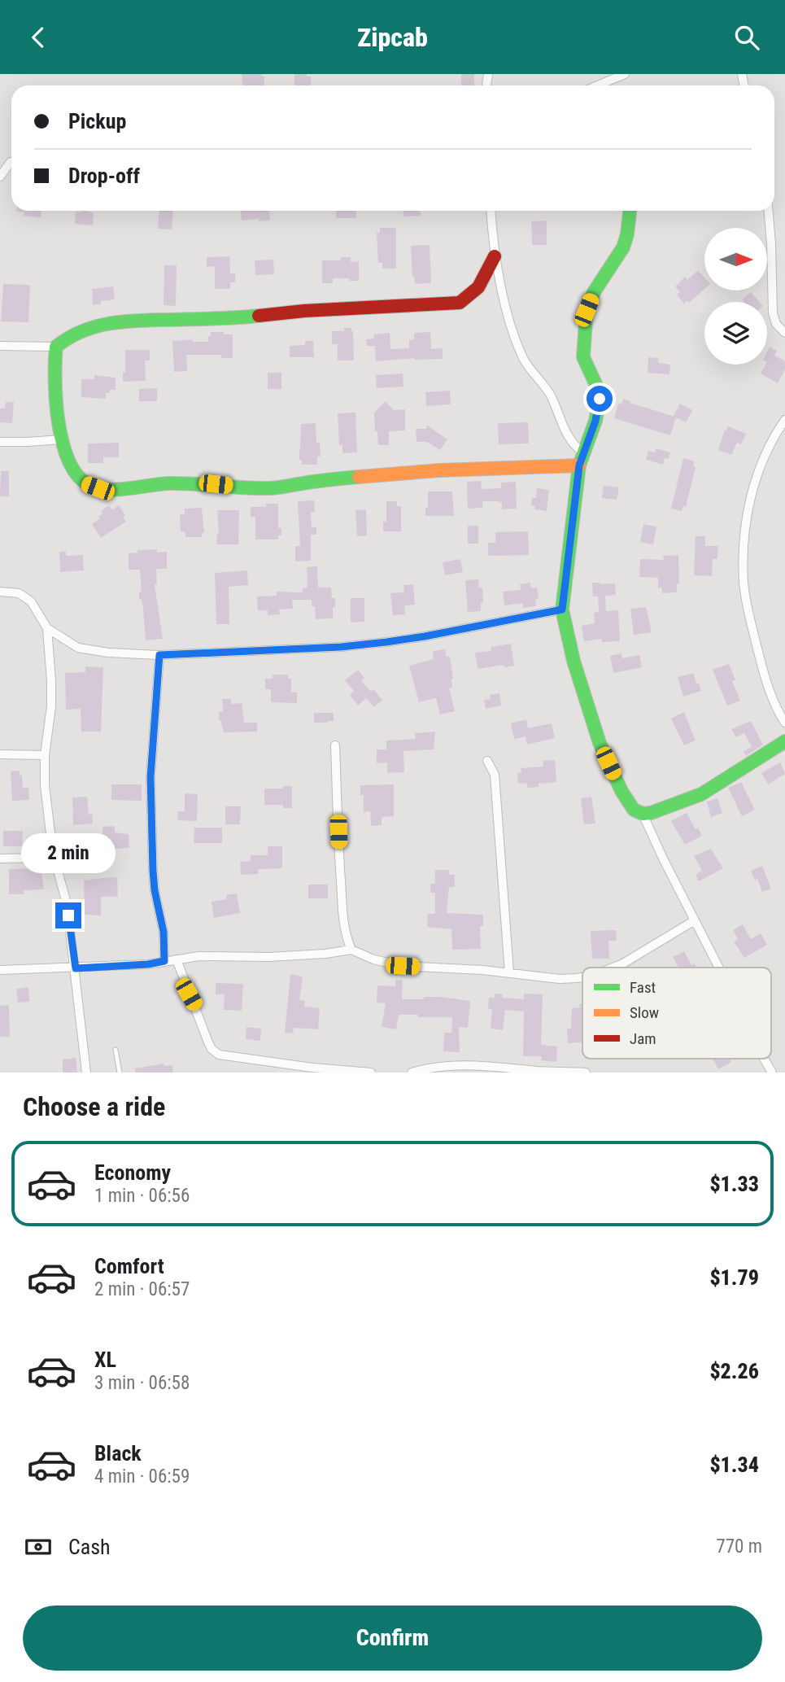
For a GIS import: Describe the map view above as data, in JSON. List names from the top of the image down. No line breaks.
{"legend":["Fast","Slow","Jam"],"north":"right","page":{"header":"Zipcab","banner":["Pickup","Drop-off"],"bubble":"2 min","heading":"Choose a ride","list":[{"name":"Economy","note":"1 min · 06:56","value":"$1.33"},{"name":"Comfort","note":"2 min · 06:57","value":"$1.79"},{"name":"XL","note":"3 min · 06:58","value":"$2.26"},{"name":"Black","note":"4 min · 06:59","value":"$1.34"}],"pay":["Cash","770 m"],"buttons":"Confirm"}}
